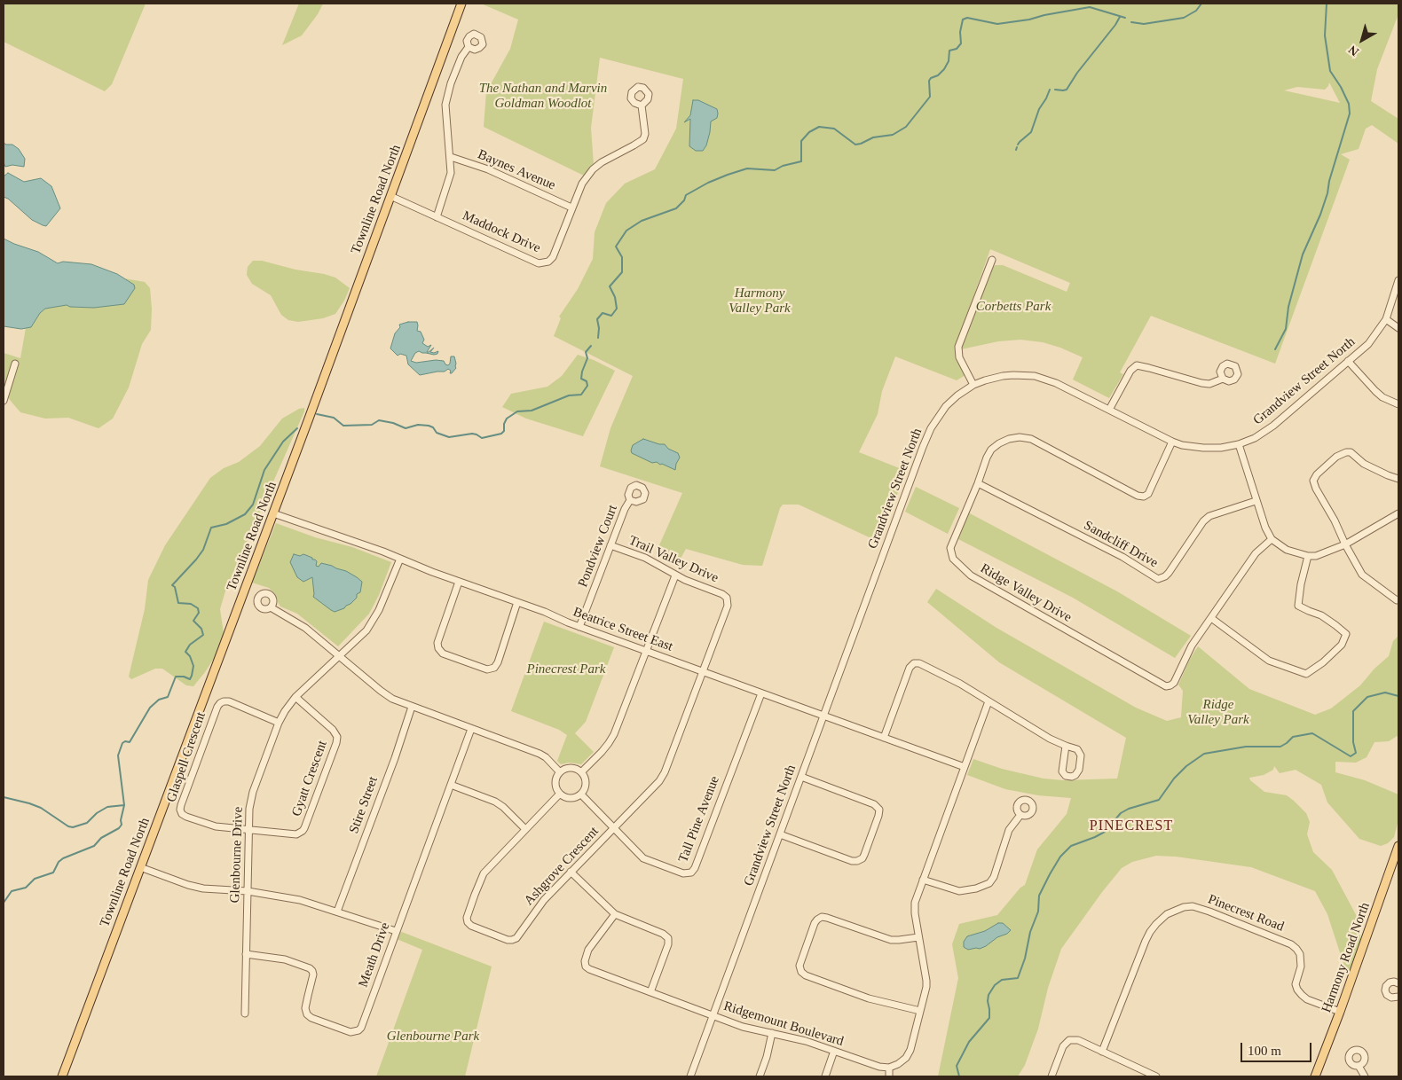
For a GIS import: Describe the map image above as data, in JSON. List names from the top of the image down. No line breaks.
{"streets":{"main road":["Townline Road North","Harmony Road North"],"street":["Baynes Avenue","Maddock Drive","Grandview Street North","Sandcliff Drive","Pondview Court","Trail Valley Drive","Ridge Valley Drive","Beatrice Street East","Glaspell Crescent","Gyatt Crescent","Stire Street","Tall Pine Avenue","Glenbourne Drive","Ashgrove Crescent","Pinecrest Road","Meath Drive","Ridgemount Boulevard"]},"crossings":[["Baynes Avenue","Maddock Drive"],["Townline Road North","Maddock Drive"],["Townline Road North","Beatrice Street East"],["Grandview Street North","Ridge Valley Drive"],["Grandview Street North","Beatrice Street East"],["Grandview Street North","Ridgemount Boulevard"],["Sandcliff Drive","Ridge Valley Drive"],["Pondview Court","Trail Valley Drive"],["Pondview Court","Beatrice Street East"],["Trail Valley Drive","Beatrice Street East"],["Trail Valley Drive","Ashgrove Crescent"],["Beatrice Street East","Tall Pine Avenue"],["Beatrice Street East","Glenbourne Drive"],["Beatrice Street East","Ashgrove Crescent"],["Glaspell Crescent","Gyatt Crescent"],["Glaspell Crescent","Glenbourne Drive"],["Gyatt Crescent","Glenbourne Drive"],["Tall Pine Avenue","Ashgrove Crescent"],["Glenbourne Drive","Meath Drive"],["Pinecrest Road","Harmony Road North"]],"districts":["PINECREST"],"parks":["The Nathan and Marvin Goldman Woodlot","Harmony Valley Park","Corbetts Park","Pinecrest Park","Ridge Valley Park","Glenbourne Park"],"scale_bar":"100 m","north":"bottom left"}
